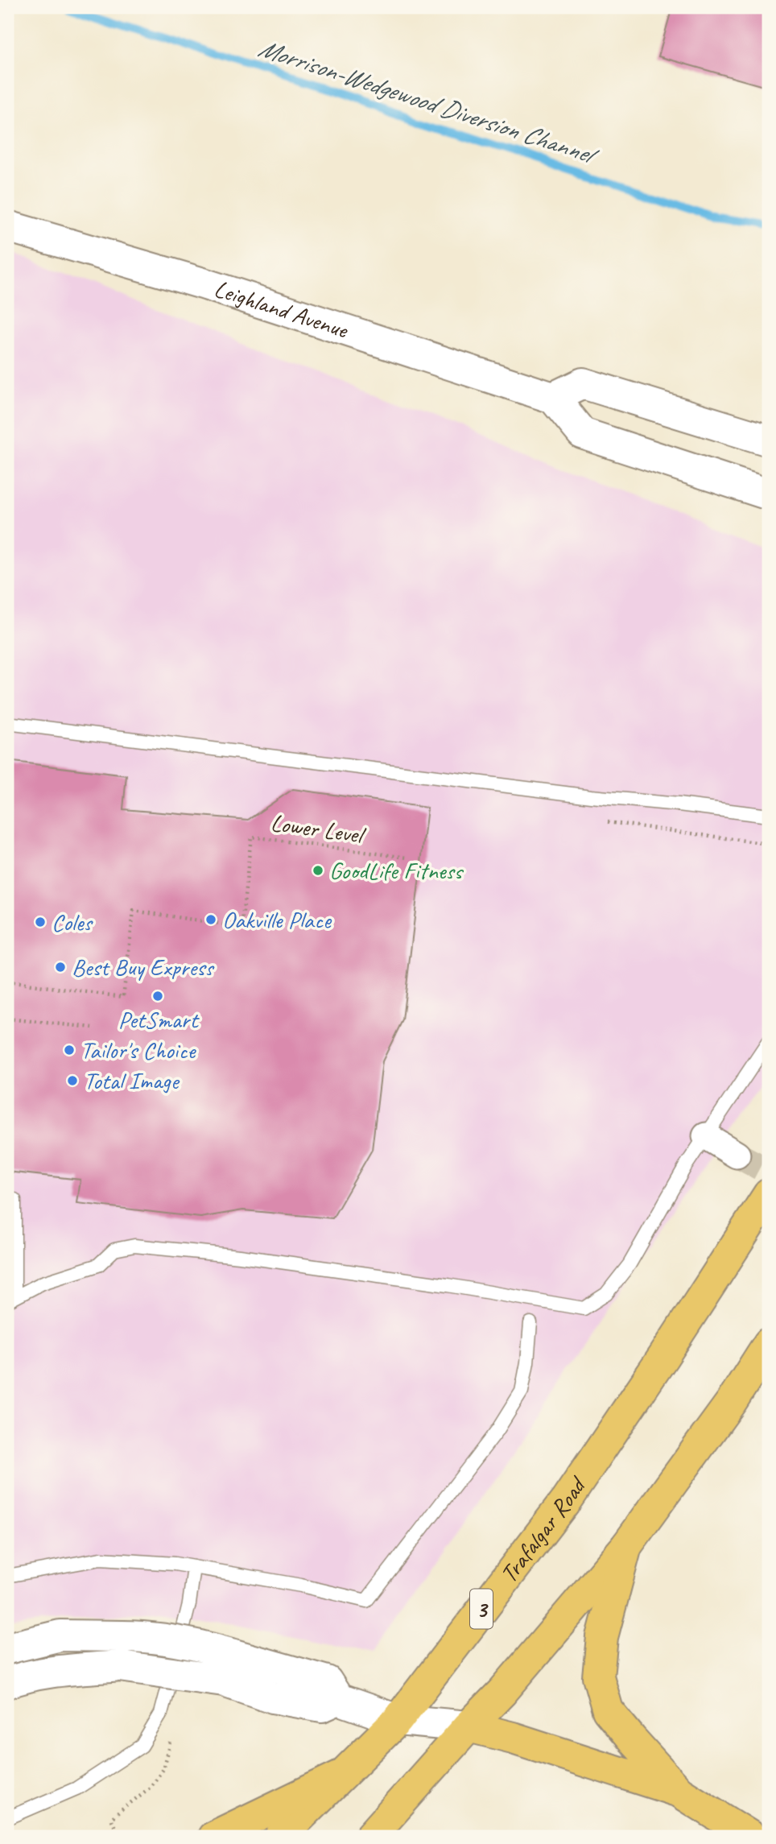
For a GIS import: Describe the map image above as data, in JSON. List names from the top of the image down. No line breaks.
{"streets":{"main road":["Trafalgar Road","3"],"street":["Leighland Avenue"],"path":["Lower Level"]},"water":["Morrison-Wedgewood Diversion Channel"],"places":["GoodLife Fitness","Oakville Place","Coles","Best Buy Express","PetSmart","Tailor's Choice","Total Image"]}
